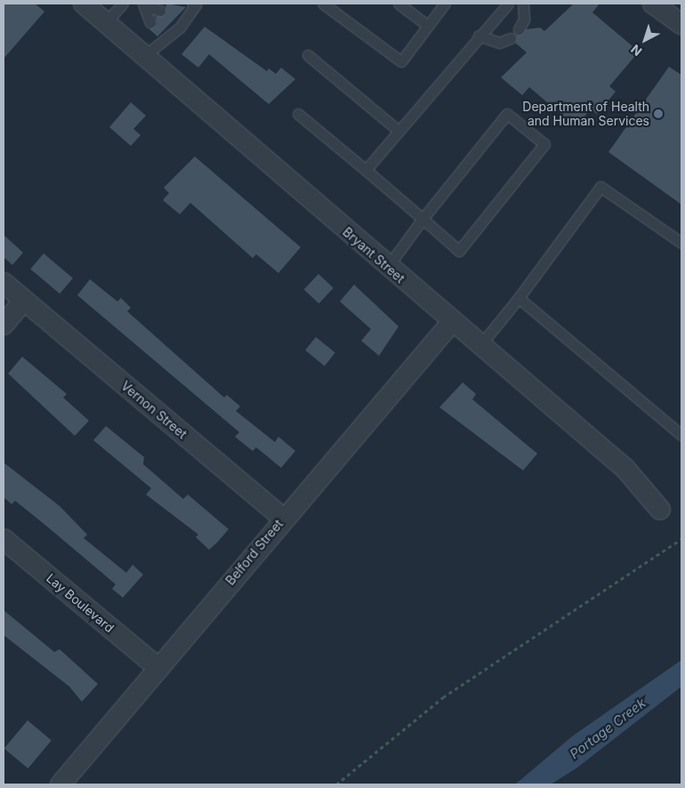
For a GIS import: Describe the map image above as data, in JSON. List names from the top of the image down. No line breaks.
{"streets":{"street":["Bryant Street","Vernon Street","Belford Street","Lay Boulevard"]},"crossings":[["Bryant Street","Belford Street"],["Vernon Street","Belford Street"],["Belford Street","Lay Boulevard"]],"water":["Portage Creek"],"places":["Department of Health and Human Services"],"north":"bottom left"}
